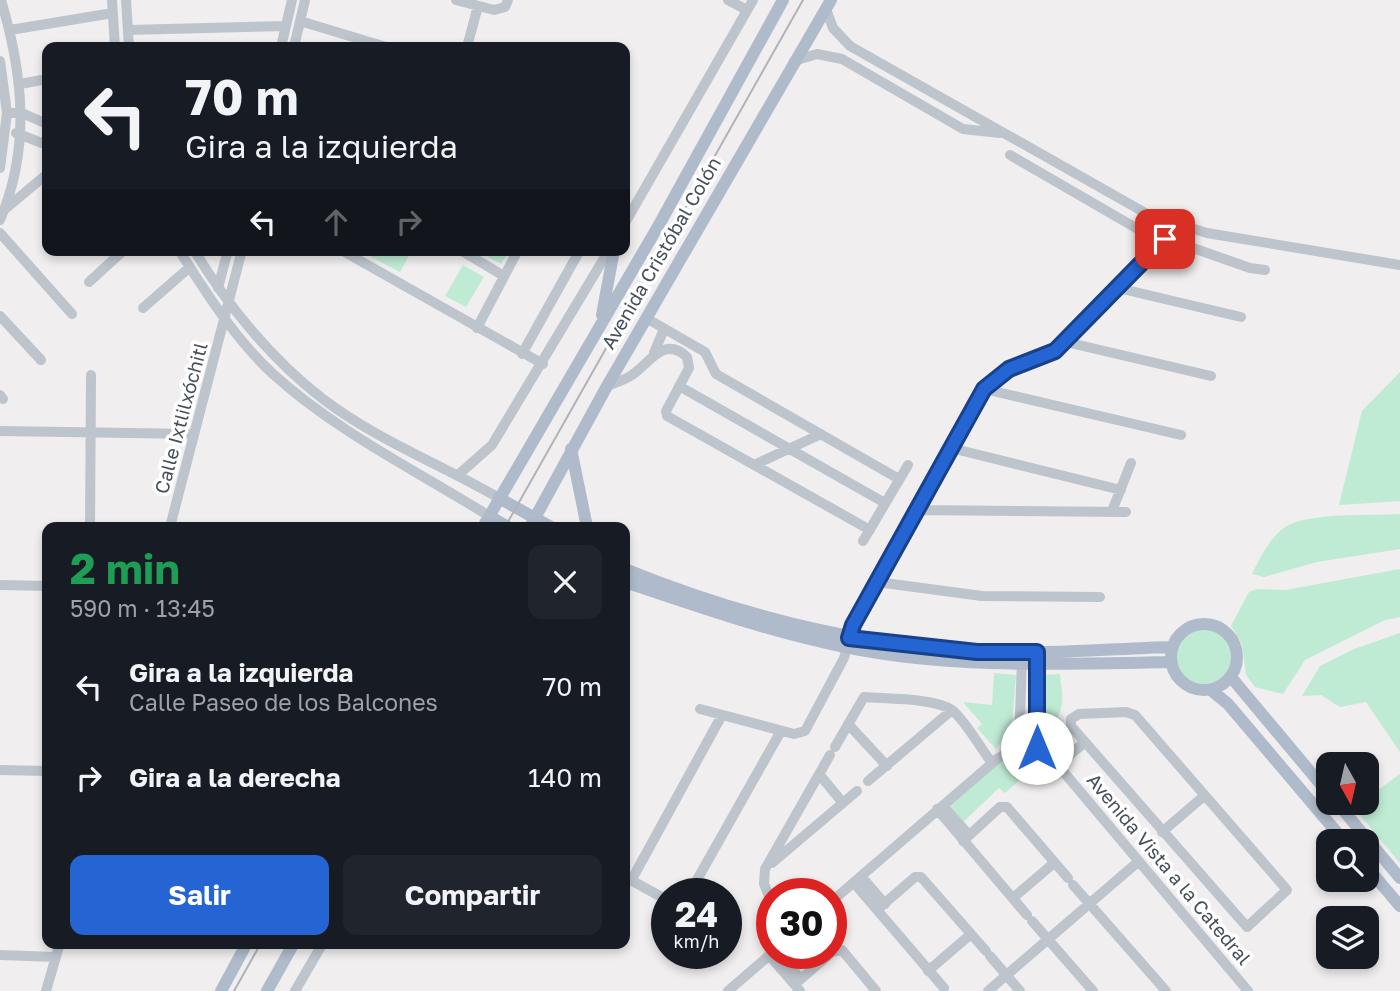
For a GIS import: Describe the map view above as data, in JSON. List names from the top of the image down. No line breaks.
{"streets":{"main road":["Avenida Cristóbal Colón"],"street":["Calle Ixtlilxóchitl","Avenida Vista a la Catedral"]},"north":"bottom","page":{"turn":["70 m","Gira a la izquierda"],"heading":["2 min","590 m · 13:45"],"list":[{"name":"Gira a la izquierda","note":"Calle Paseo de los Balcones","value":"70 m"},{"name":"Gira a la derecha","value":"140 m"}],"buttons":["Salir","Compartir"],"speed":"24 km/h","limit":"30"}}
